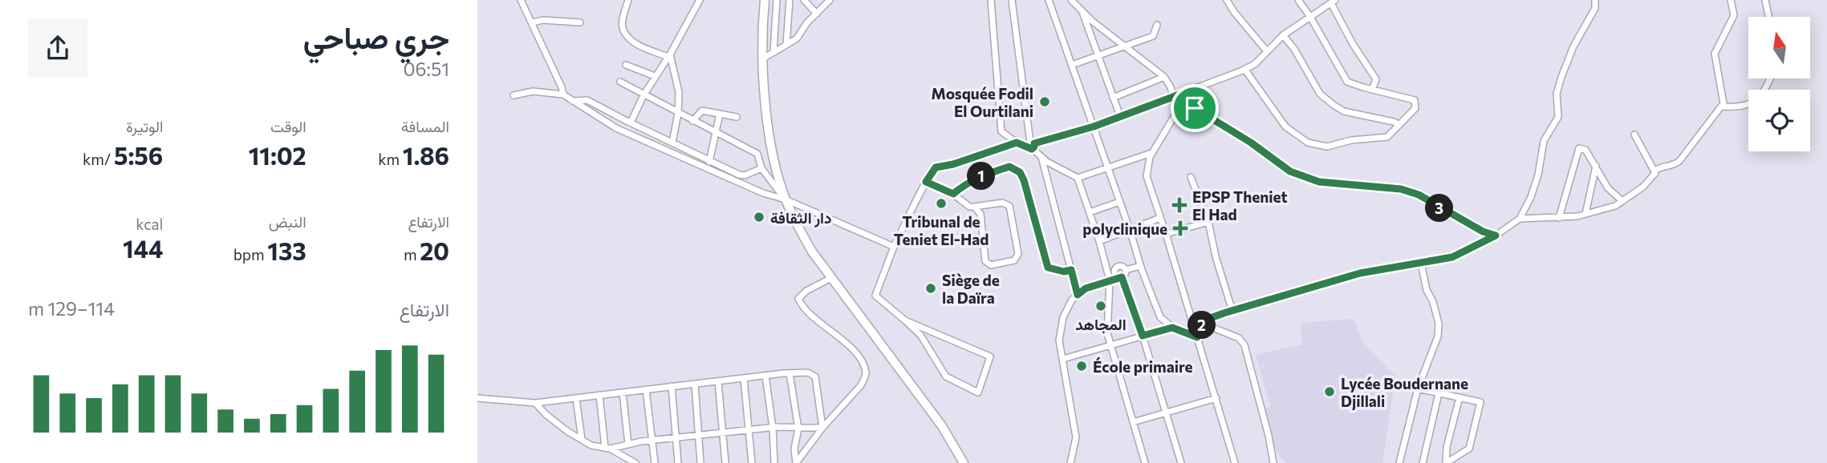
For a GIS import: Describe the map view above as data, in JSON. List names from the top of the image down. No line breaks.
{"places":{"other":["Mosquée Fodil El Ourtilani","Tribunal de Teniet El-Had","دار الثقافة","Siège de la Daïra","المجاهد","École primaire","Lycée Boudernane Djillali"],"health":["EPSP Theniet El Had","polyclinique"]},"north":"top","page":{"heading":["جري صباحي","06:51"],"stats":[["المسافة","1.86 km"],["الوقت","11:02"],["الوتيرة","5:56 /km"],["الارتفاع","20 m"],["النبض","133 bpm"],["kcal","144"]],"pins":["1","3","2"],"chart":["الارتفاع","114–129 m"]}}
